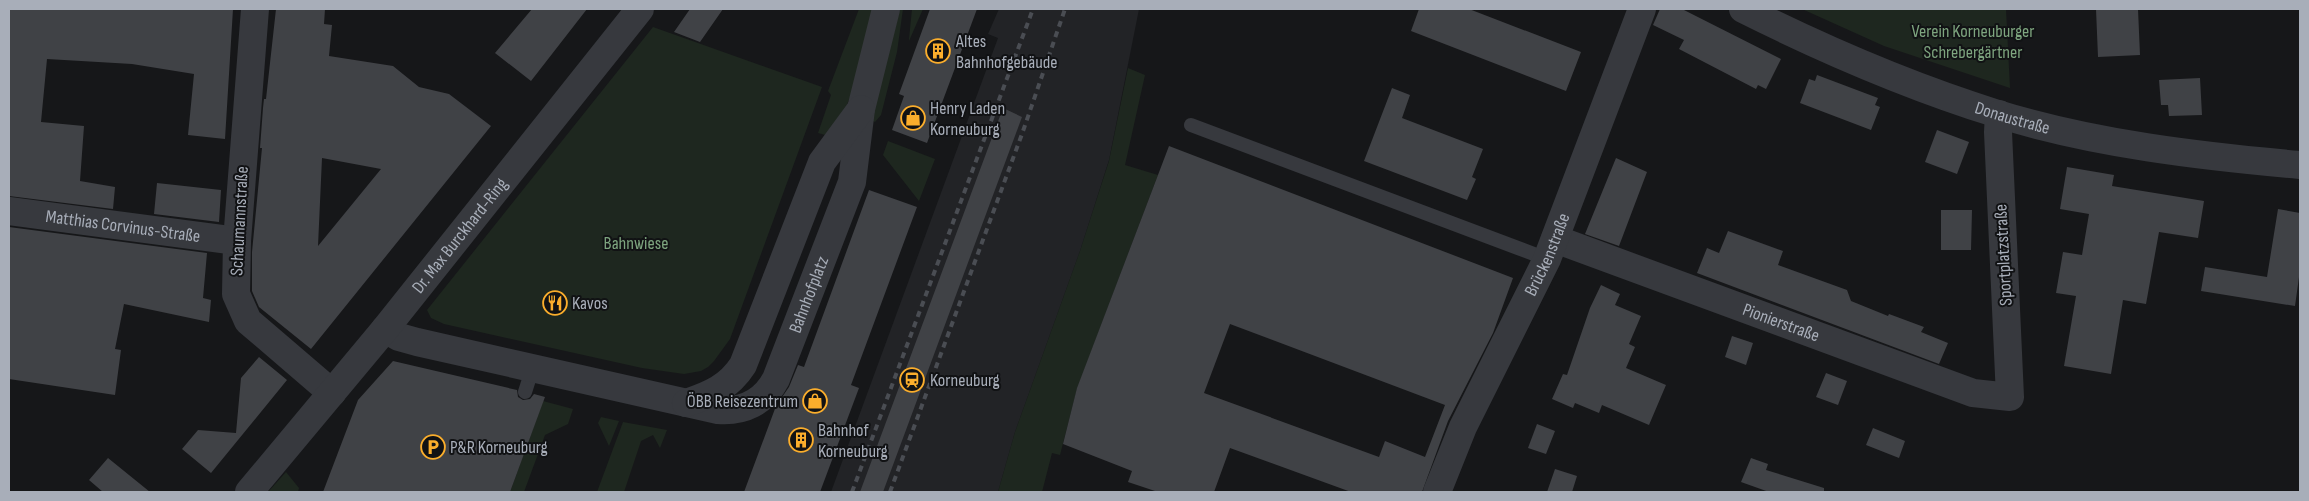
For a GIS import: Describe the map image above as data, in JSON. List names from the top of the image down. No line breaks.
{"streets":{"street":["Donaustraße","Schaumannstraße","Matthias Corvinus-Straße","Dr. Max Burckhard-Ring","Brückenstraße","Sportplatzstraße","Bahnhofplatz","Pionierstraße"]},"crossings":[["Donaustraße","Sportplatzstraße"],["Schaumannstraße","Matthias Corvinus-Straße"],["Schaumannstraße","Dr. Max Burckhard-Ring"],["Dr. Max Burckhard-Ring","Bahnhofplatz"],["Brückenstraße","Pionierstraße"],["Sportplatzstraße","Pionierstraße"]],"parks":["Verein Korneuburger Schrebergärtner","Bahnwiese"],"places":{"building":["Altes Bahnhofgebäude","Bahnhof Korneuburg"],"shop":["Henry Laden Korneuburg","ÖBB Reisezentrum"],"restaurant":["Kavos"],"station":["Korneuburg"],"parking":["P&R Korneuburg"]}}
